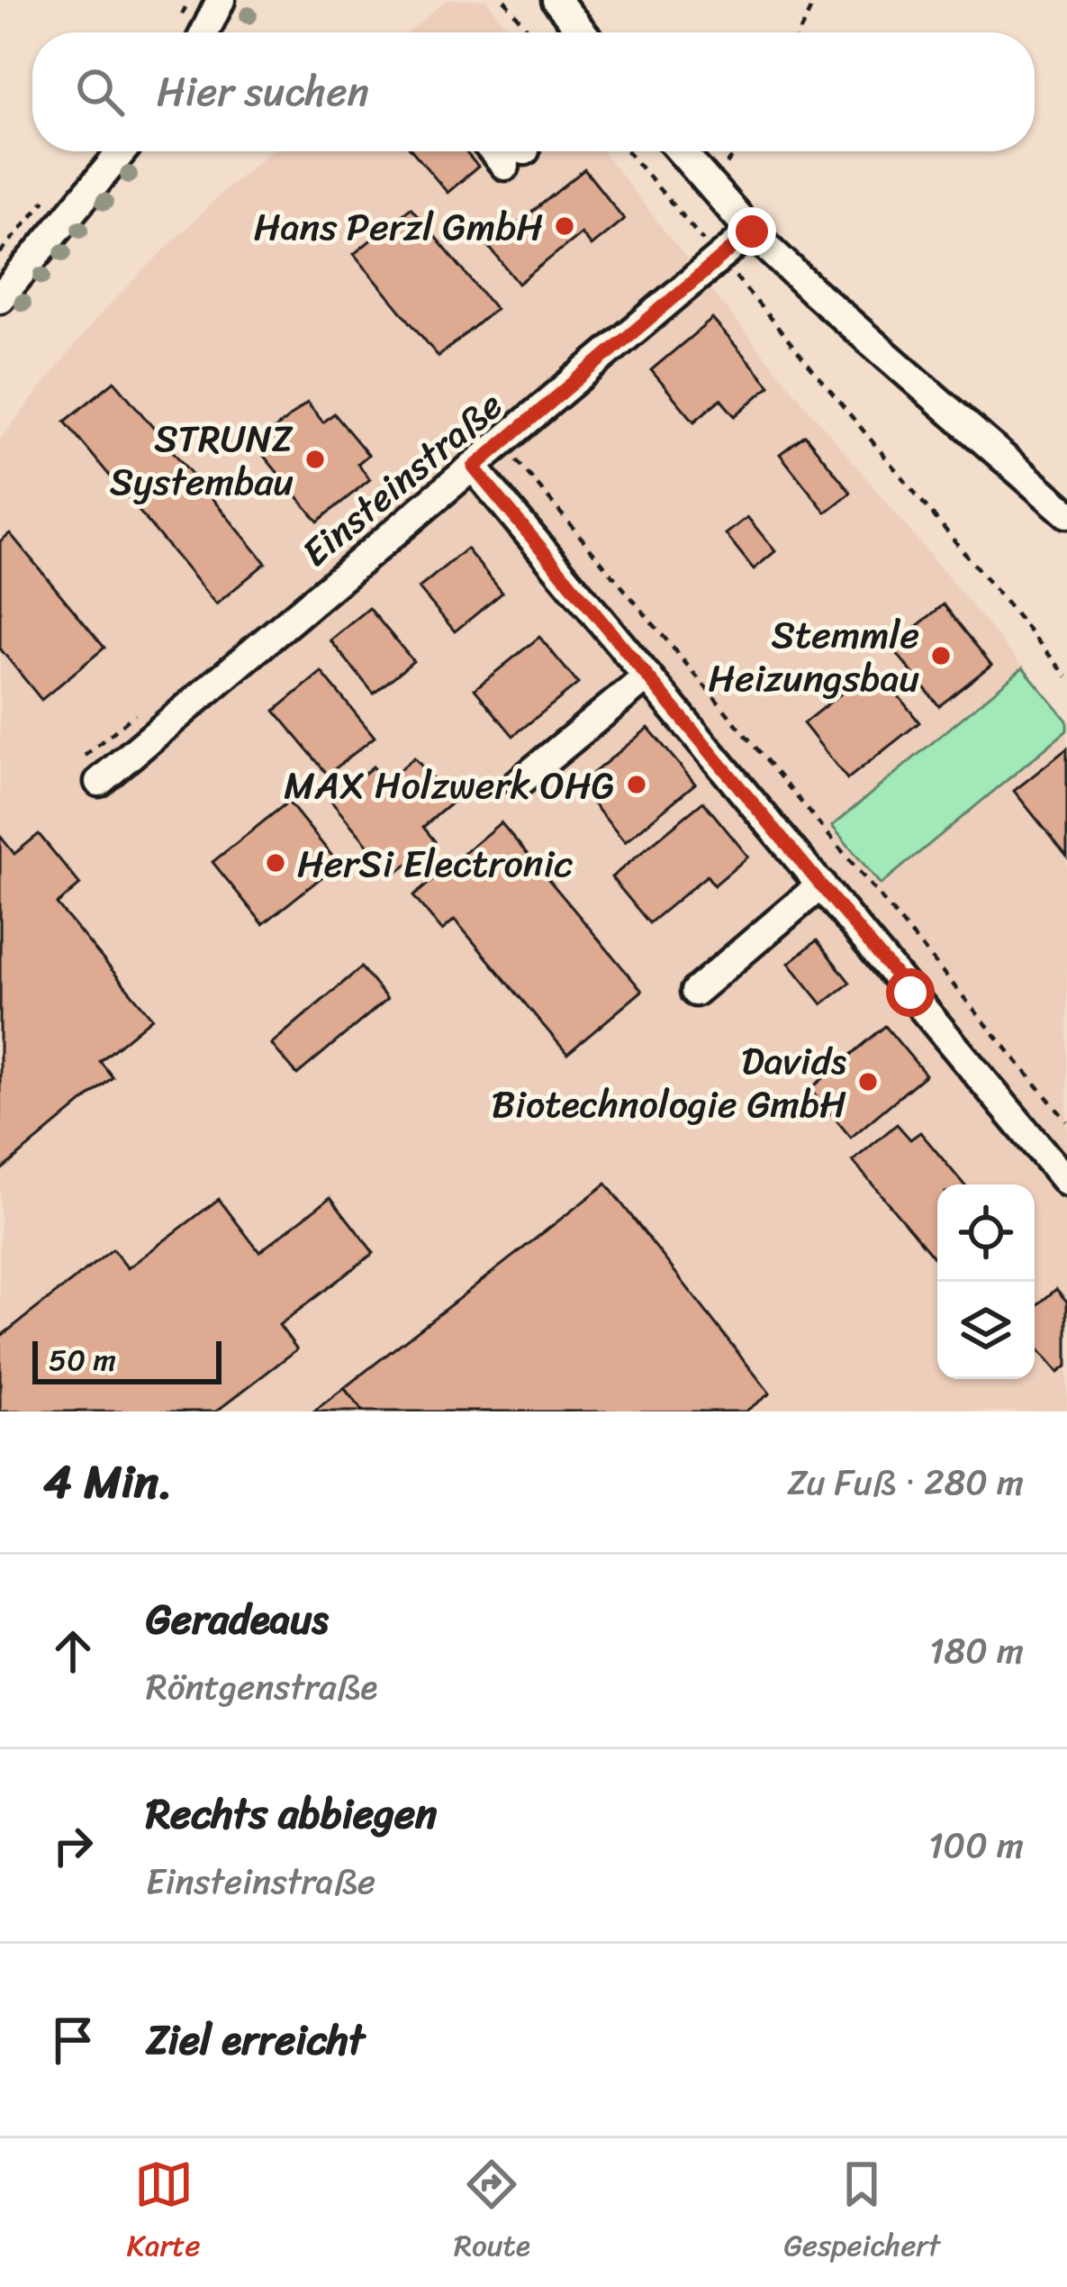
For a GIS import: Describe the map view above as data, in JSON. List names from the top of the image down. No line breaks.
{"streets":{"street":["Einsteinstraße"]},"places":["Hans Perzl GmbH","STRUNZ Systembau","Stemmle Heizungsbau","MAX Holzwerk OHG","HerSi Electronic","Davids Biotechnologie GmbH"],"scale_bar":"50 m","page":{"search":"Hier suchen","scale":"50 m","heading":["4 Min.","Zu Fuß · 280 m"],"list":[["Geradeaus","Röntgenstraße","180 m"],["Rechts abbiegen","Einsteinstraße","100 m"],"Ziel erreicht"],"nav":["Karte","Route","Gespeichert"]}}
